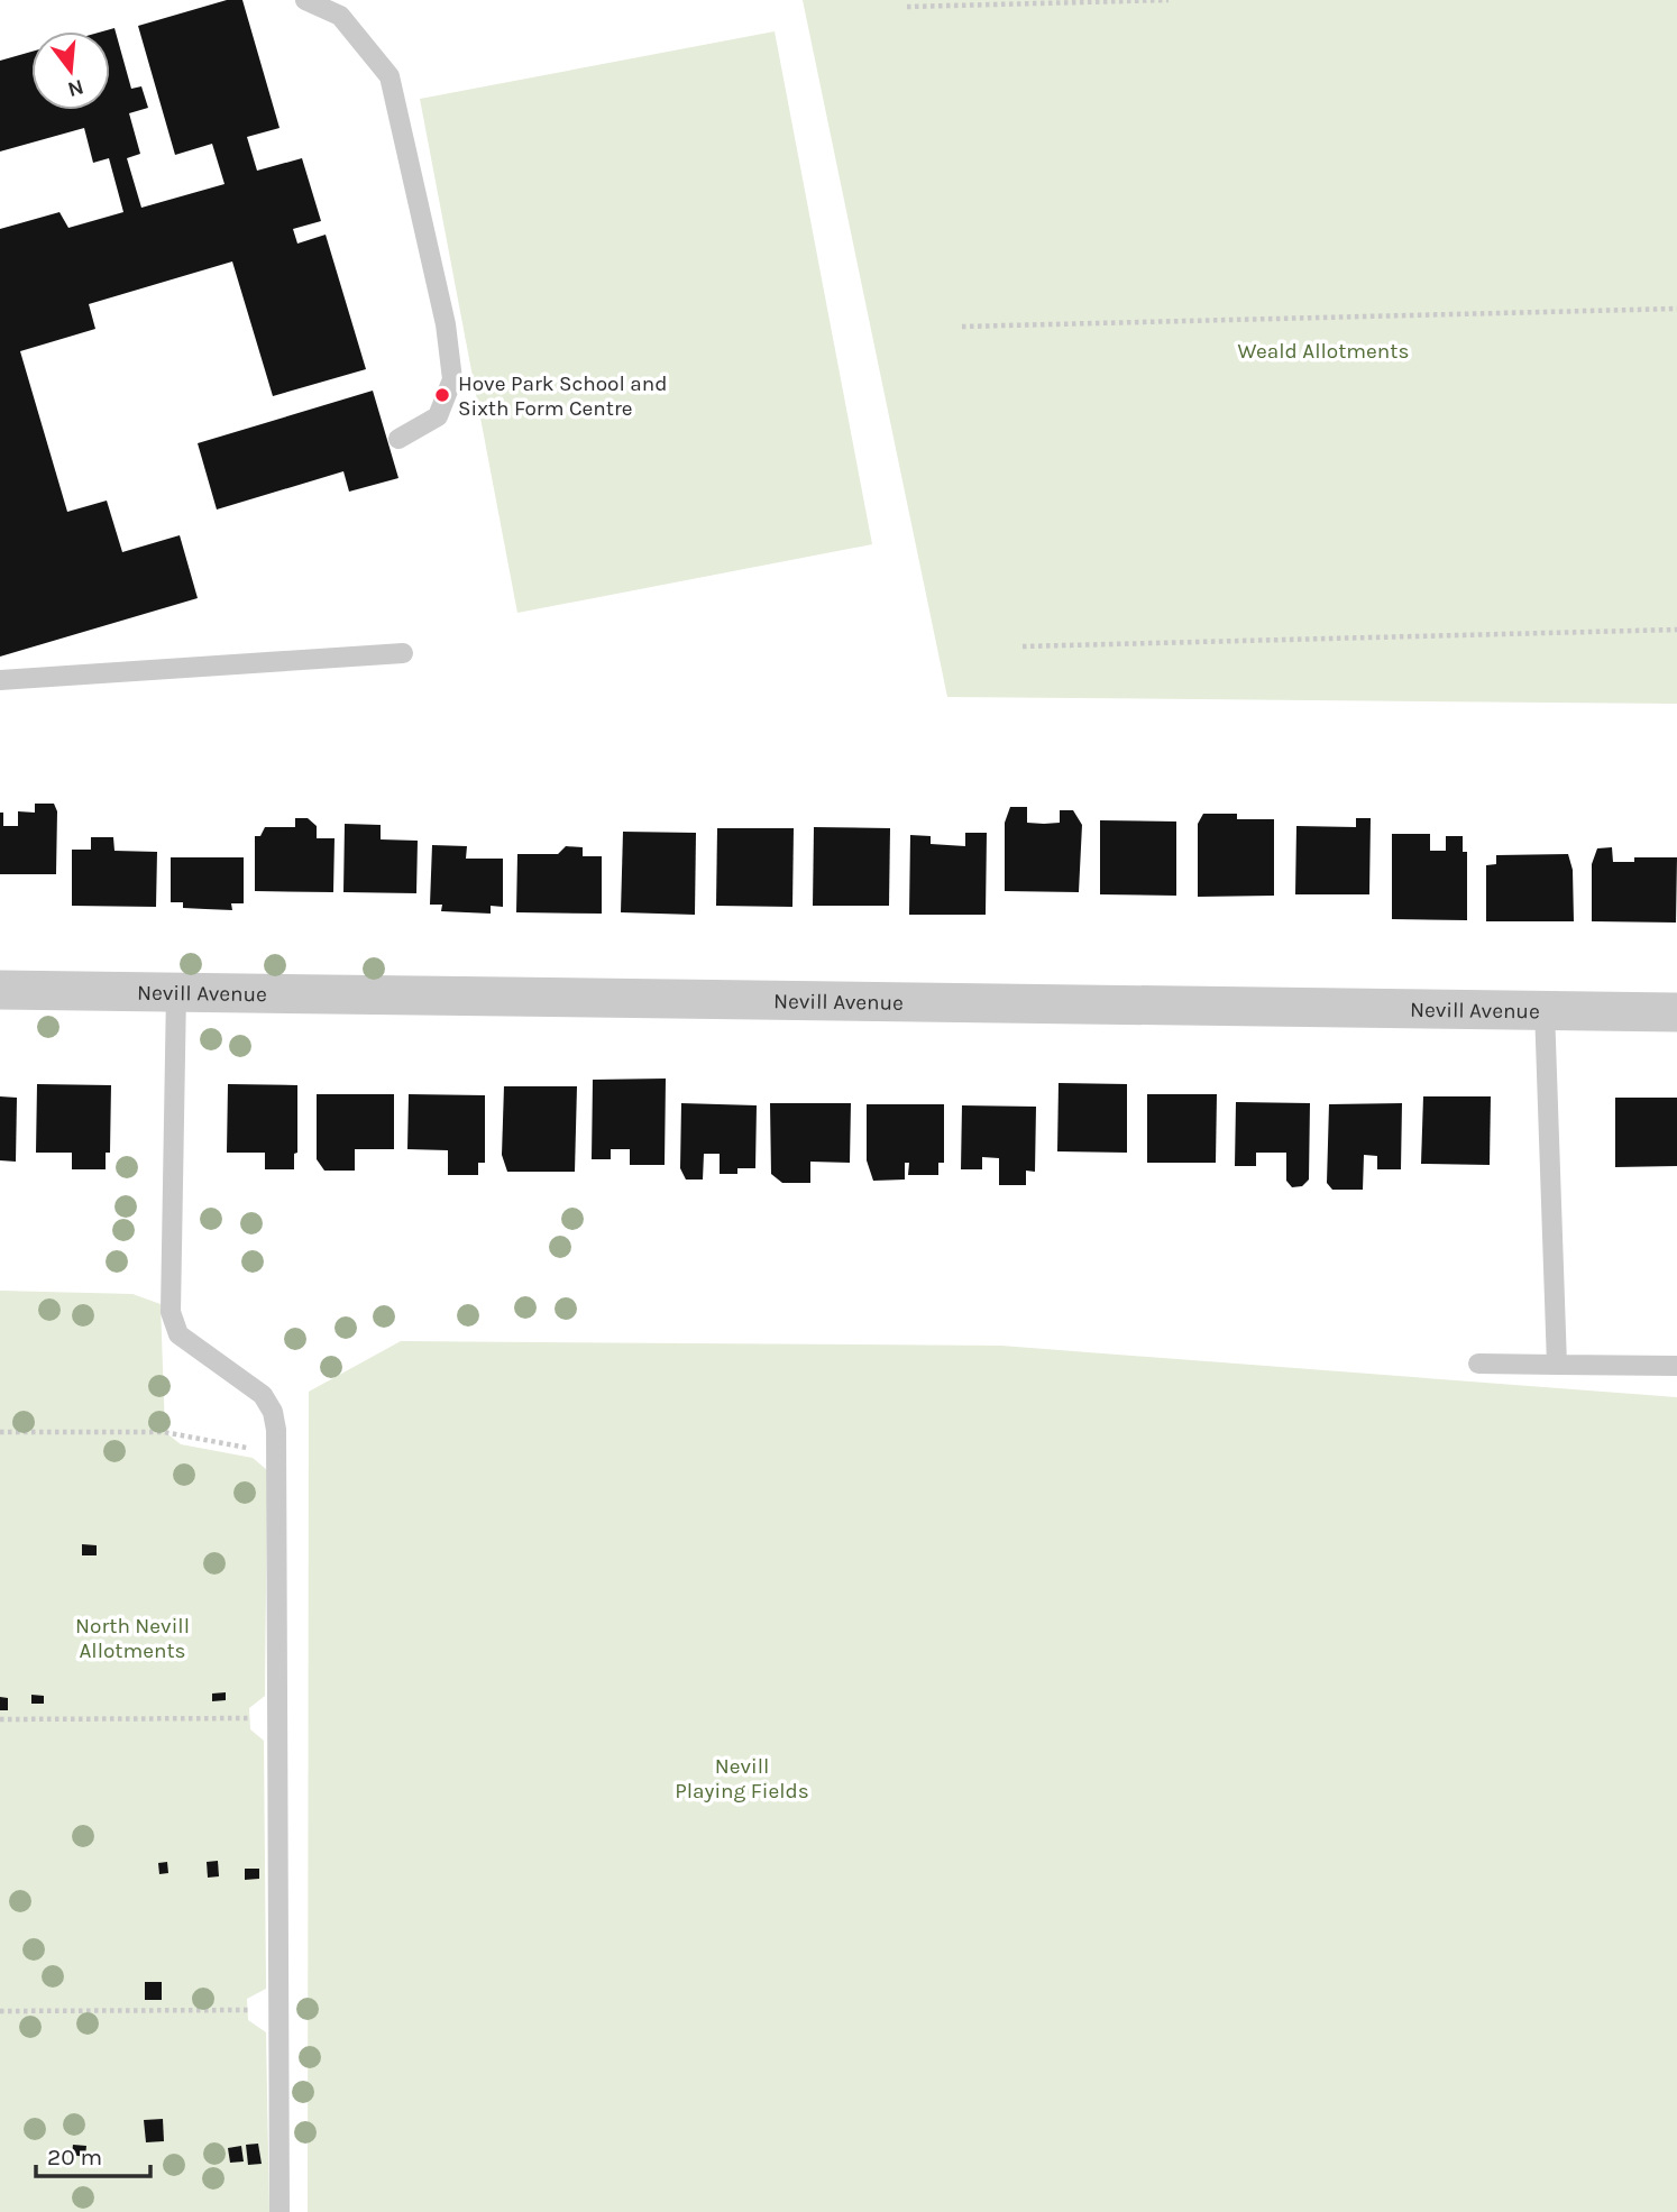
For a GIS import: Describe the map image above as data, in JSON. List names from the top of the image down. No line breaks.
{"streets":{"street":["Nevill Avenue"]},"parks":["Weald Allotments","North Nevill Allotments","Nevill Playing Fields"],"places":["Hove Park School and Sixth Form Centre"],"scale_bar":"20 m","north":"bottom"}
